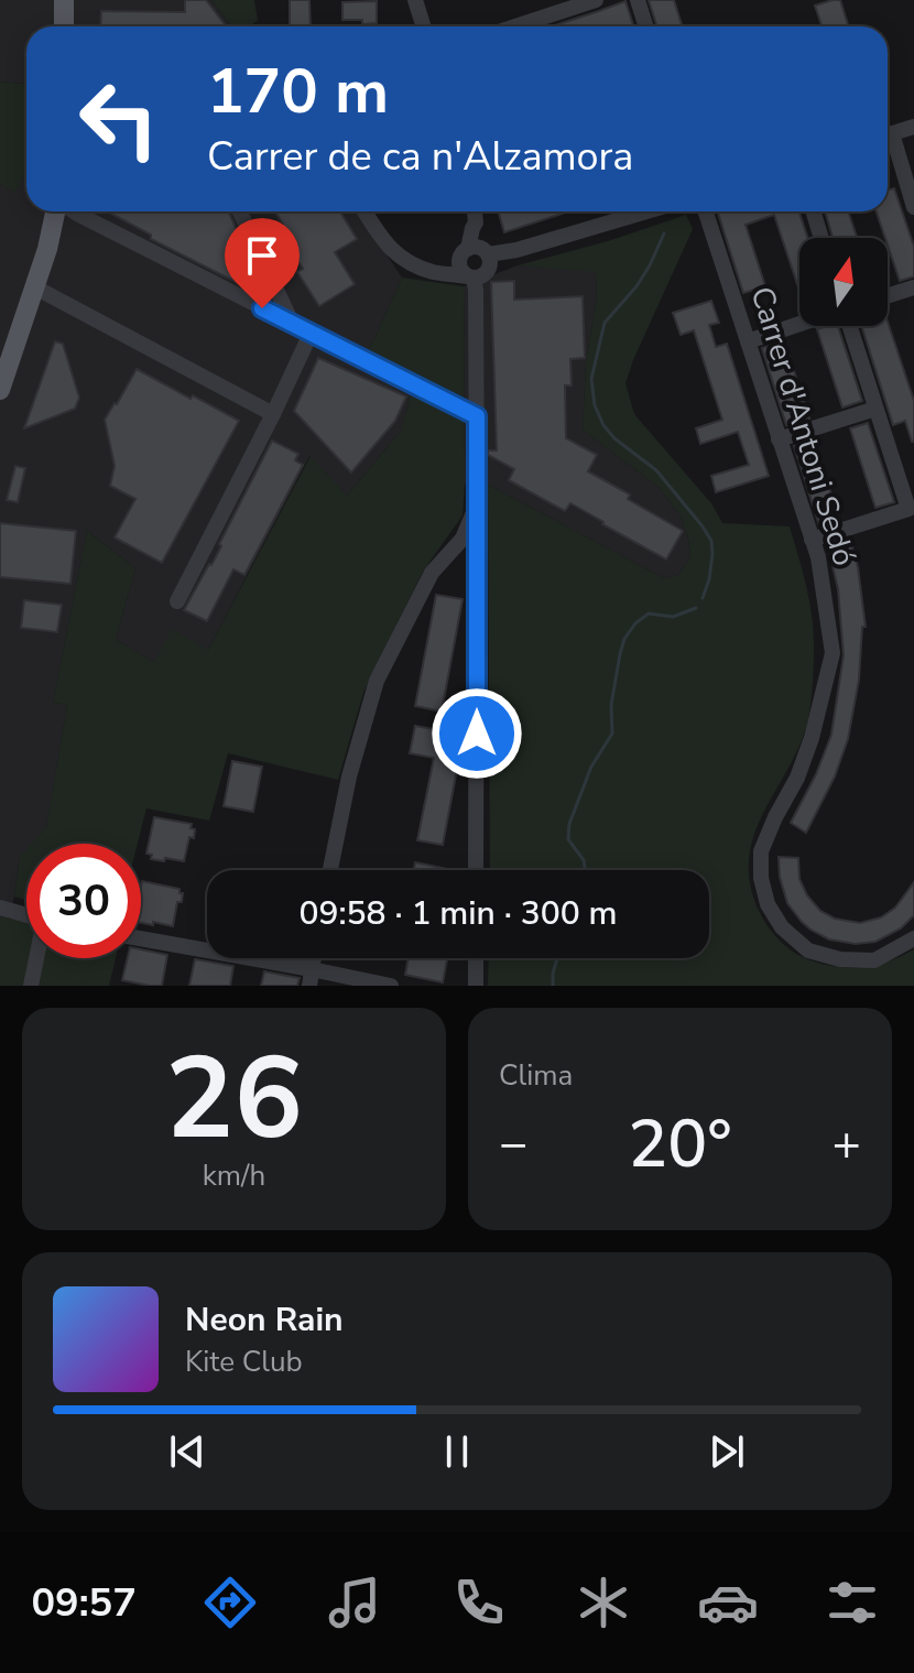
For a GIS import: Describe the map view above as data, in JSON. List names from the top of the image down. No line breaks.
{"streets":{"street":["Carrer d'Antoni Sedó"]},"north":"top","page":{"turn":["170 m","Carrer de ca n'Alzamora"],"limit":"30","trip":"09:58 · 1 min · 300 m","tile":[["26","km/h"],"Clima"],"heat":["−","20°","+"],"song":["Neon Rain","Kite Club"],"tabs":"09:57"}}
